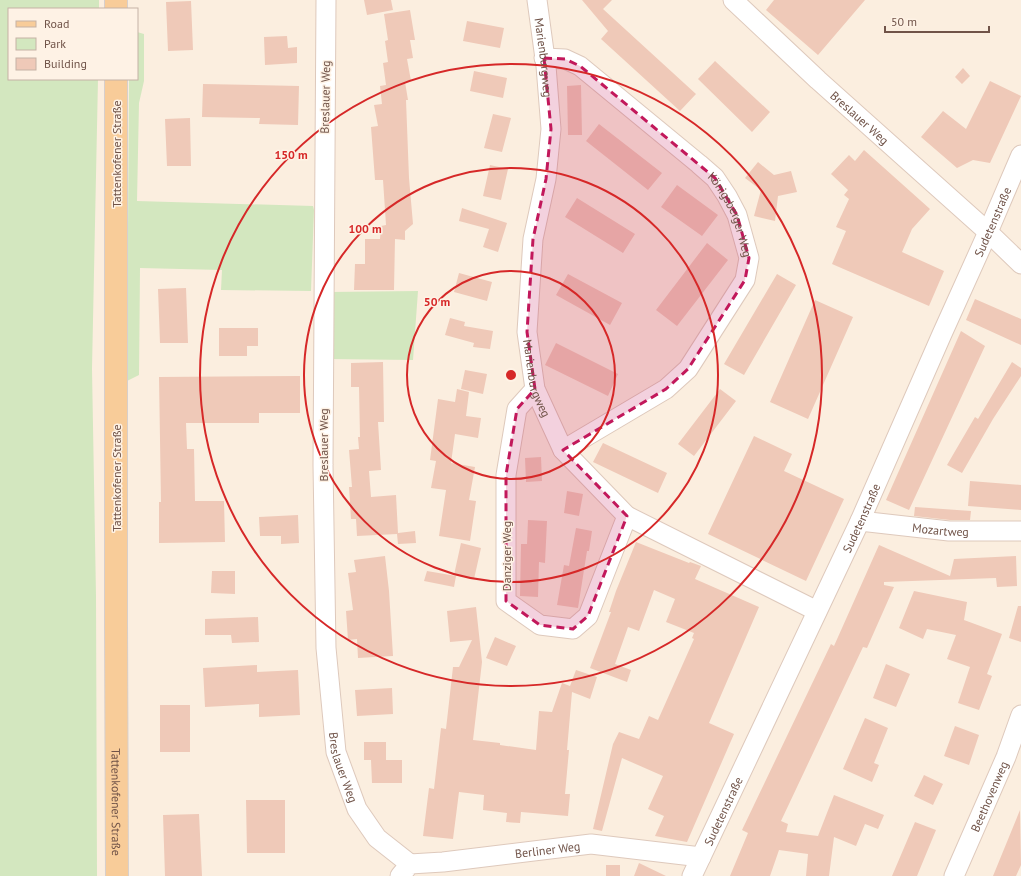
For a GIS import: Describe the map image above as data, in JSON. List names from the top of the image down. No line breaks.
{"streets":{"main road":["Tattenkofener Straße"],"street":["Marienburgweg","Breslauer Weg","Königsberger Weg","Sudetenstraße","Mozartweg","Danziger Weg","Beethovenweg","Berliner Weg"]},"crossings":[["Marienburgweg","Königsberger Weg"],["Marienburgweg","Sudetenstraße"],["Marienburgweg","Danziger Weg"],["Breslauer Weg","Sudetenstraße"],["Breslauer Weg","Berliner Weg"],["Sudetenstraße","Mozartweg"],["Sudetenstraße","Berliner Weg"]],"legend":["Road","Park","Building"],"scale_bar":"50 m","rings":["150 m","100 m","50 m"]}
